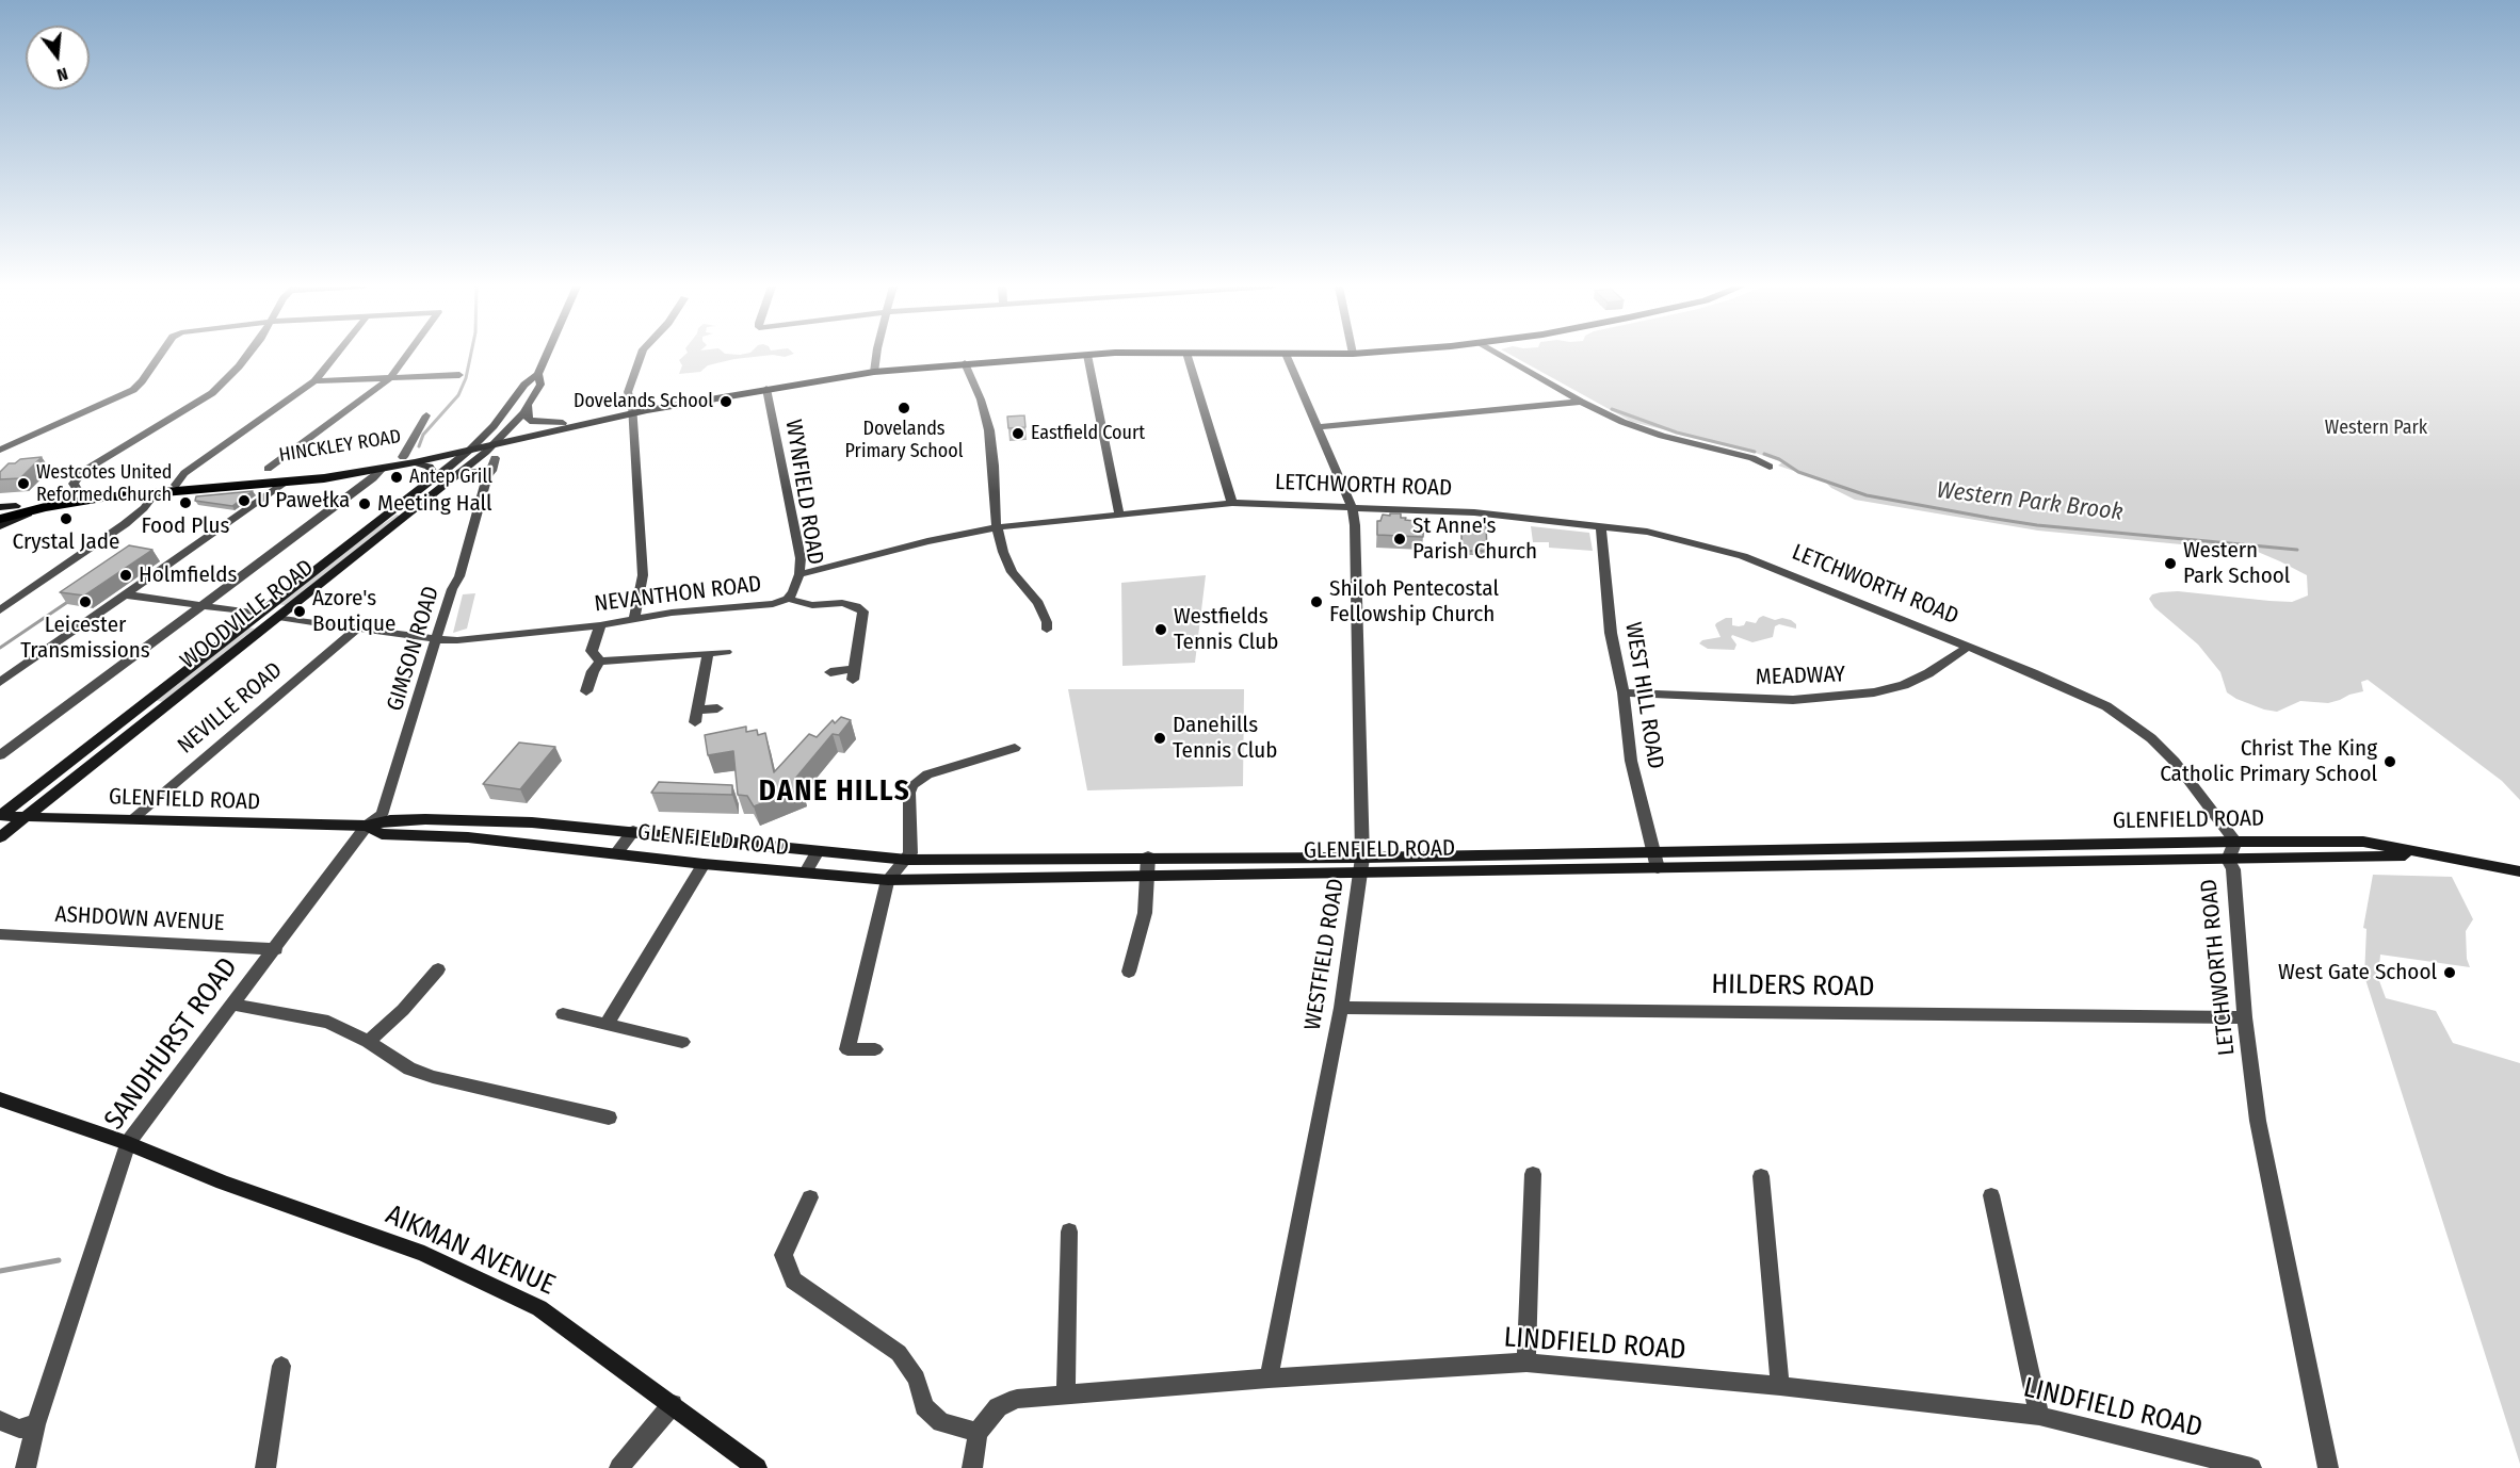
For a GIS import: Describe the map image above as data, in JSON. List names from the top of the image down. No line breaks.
{"streets":{"main road":["HINCKLEY ROAD"],"street":["LETCHWORTH ROAD","WYNFIELD ROAD","NEVANTHON ROAD","WOODVILLE ROAD","GIMSON ROAD","MEADWAY","WEST HILL ROAD","NEVILLE ROAD","GLENFIELD ROAD","ASHDOWN AVENUE","WESTFIELD ROAD","HILDERS ROAD","SANDHURST ROAD","AIKMAN AVENUE","LINDFIELD ROAD"]},"crossings":[["HINCKLEY ROAD","WYNFIELD ROAD"],["HINCKLEY ROAD","WOODVILLE ROAD"],["LETCHWORTH ROAD","WYNFIELD ROAD"],["LETCHWORTH ROAD","MEADWAY"],["LETCHWORTH ROAD","WEST HILL ROAD"],["LETCHWORTH ROAD","GLENFIELD ROAD"],["LETCHWORTH ROAD","WESTFIELD ROAD"],["LETCHWORTH ROAD","HILDERS ROAD"],["WYNFIELD ROAD","NEVANTHON ROAD"],["NEVANTHON ROAD","WOODVILLE ROAD"],["NEVANTHON ROAD","GIMSON ROAD"],["NEVANTHON ROAD","NEVILLE ROAD"],["WOODVILLE ROAD","GLENFIELD ROAD"],["GIMSON ROAD","GLENFIELD ROAD"],["GIMSON ROAD","SANDHURST ROAD"],["MEADWAY","WEST HILL ROAD"],["WEST HILL ROAD","GLENFIELD ROAD"],["NEVILLE ROAD","GLENFIELD ROAD"],["GLENFIELD ROAD","WESTFIELD ROAD"],["GLENFIELD ROAD","SANDHURST ROAD"],["ASHDOWN AVENUE","SANDHURST ROAD"],["WESTFIELD ROAD","HILDERS ROAD"],["WESTFIELD ROAD","LINDFIELD ROAD"],["SANDHURST ROAD","AIKMAN AVENUE"]],"districts":["DANE HILLS"],"water":["Western Park Brook"],"parks":["Western Park"],"places":["Dovelands School","Dovelands Primary School","Eastfield Court","Antep Grill","Westcotes United Reformed Church","U Pawełka","Food Plus","Meeting Hall","Crystal Jade","St Anne's Parish Church","Western Park School","Holmfields","Leicester Transmissions","Shiloh Pentecostal Fellowship Church","Azore's Boutique","Westfields Tennis Club","Danehills Tennis Club","Christ The King Catholic Primary School","West Gate School"],"north":"bottom"}
